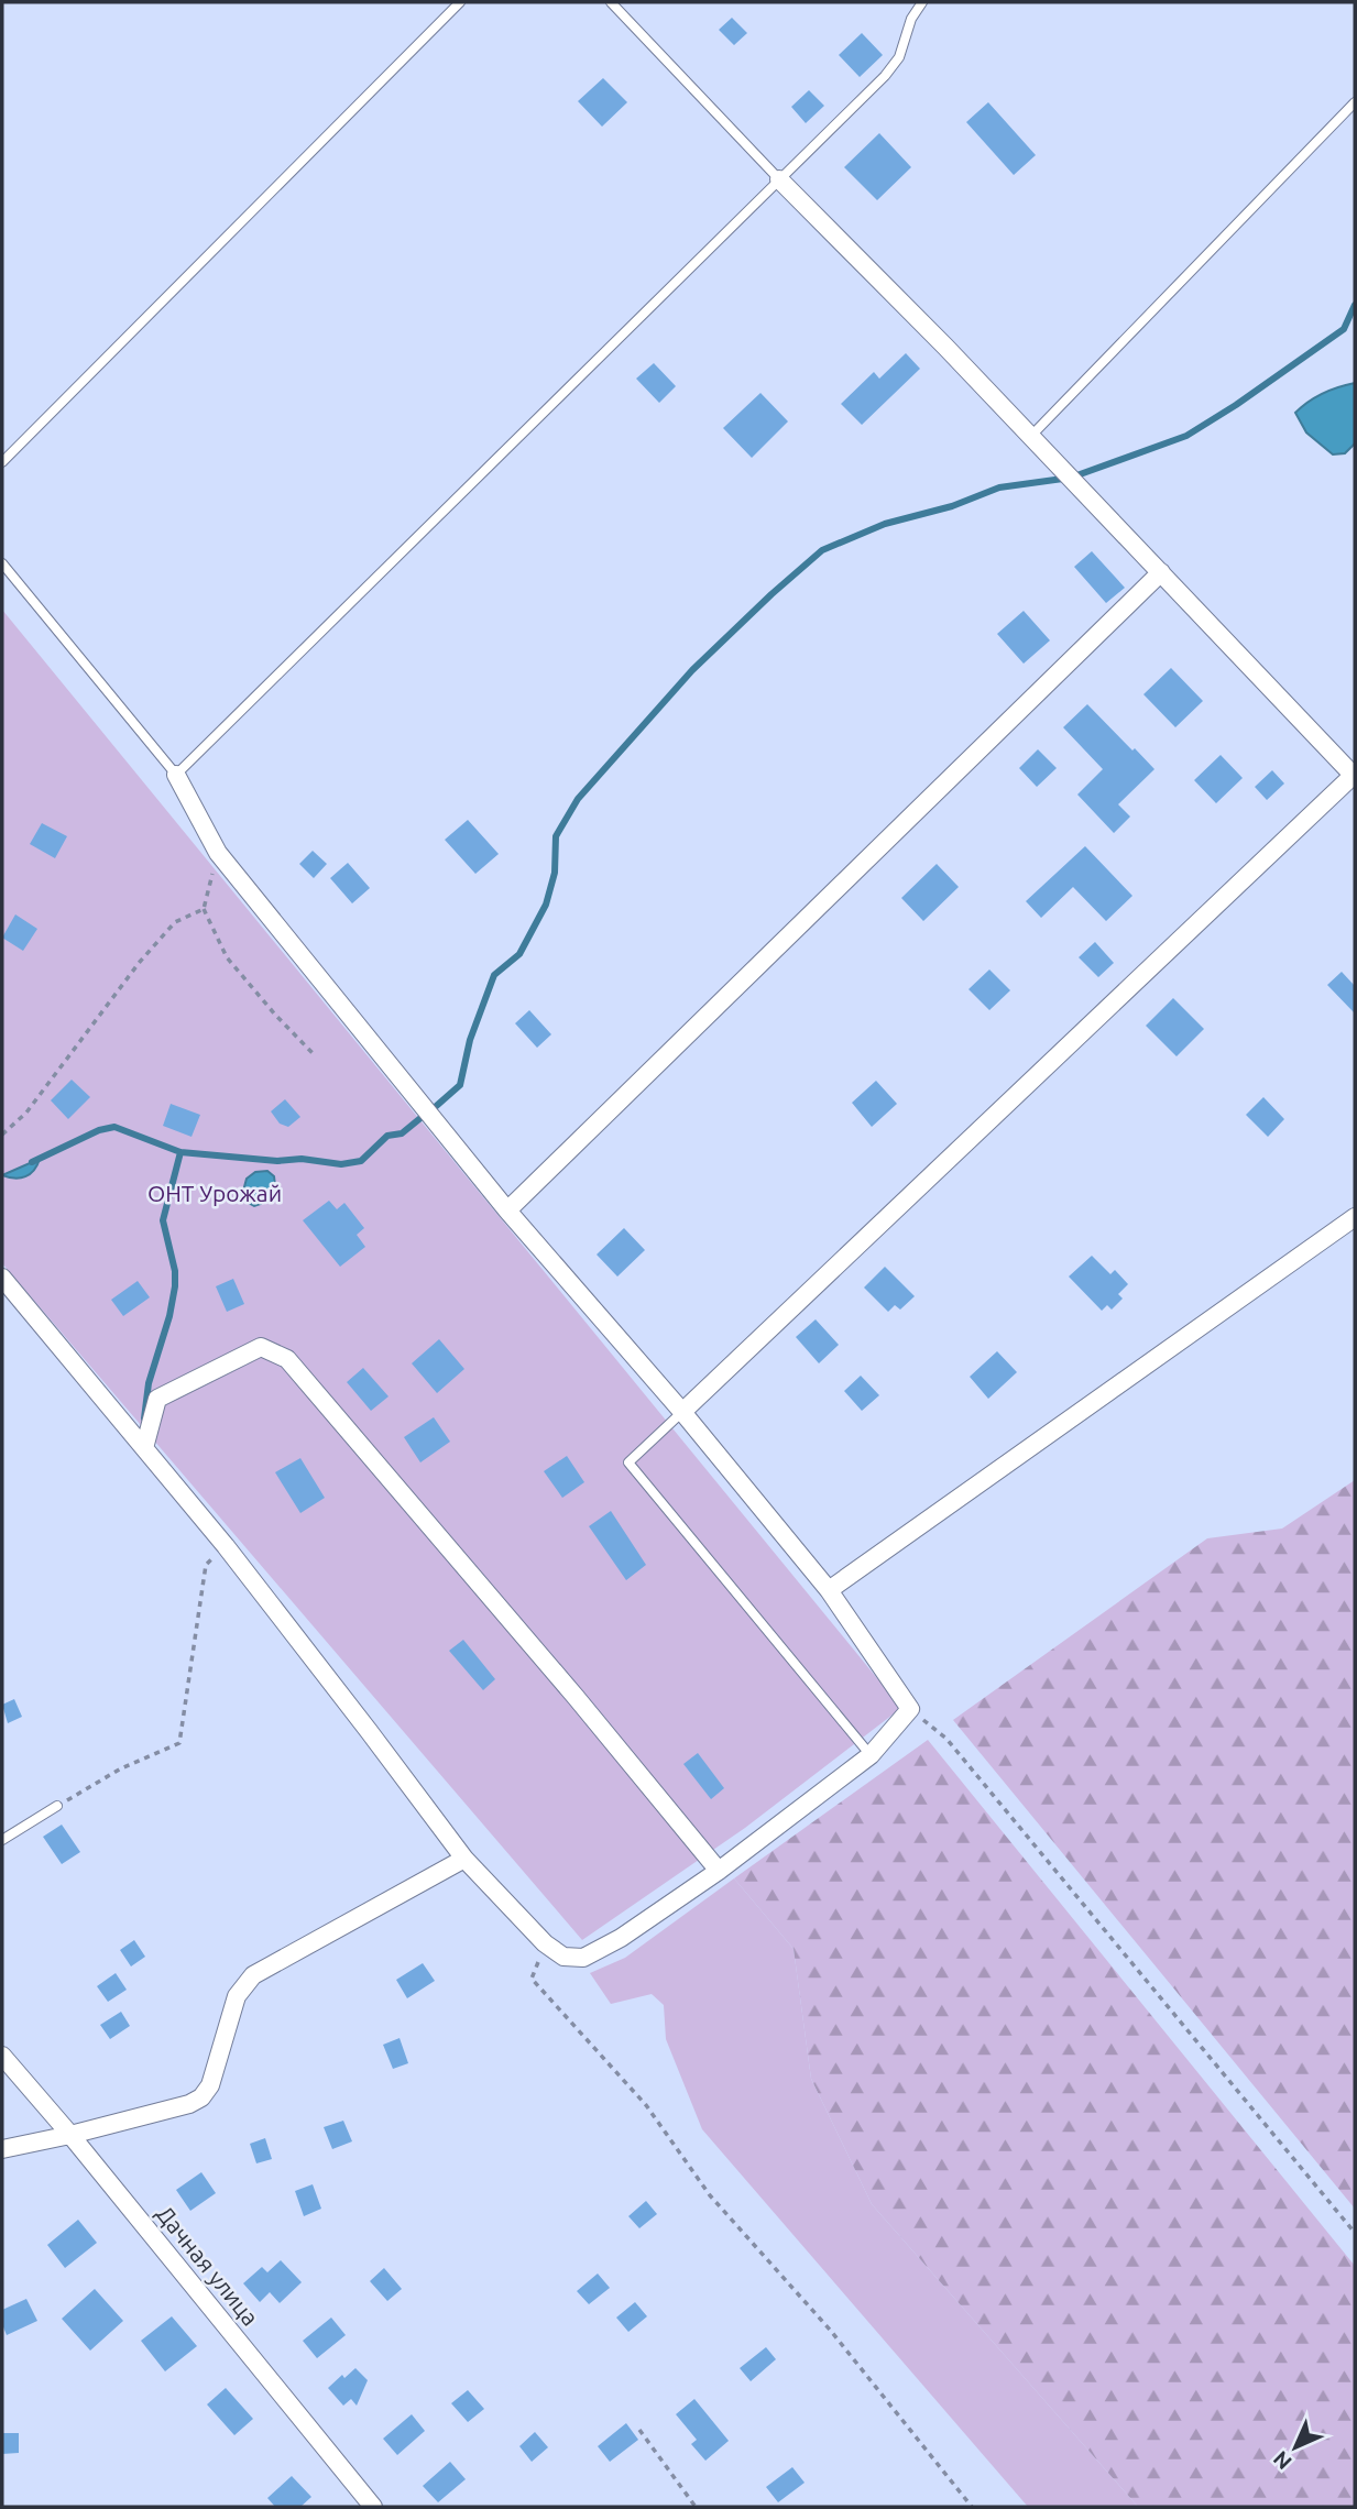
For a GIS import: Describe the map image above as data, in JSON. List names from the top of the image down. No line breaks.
{"streets":{"street":["Дачная улица"]},"parks":["ОНТ Урожай"],"north":"bottom left"}
